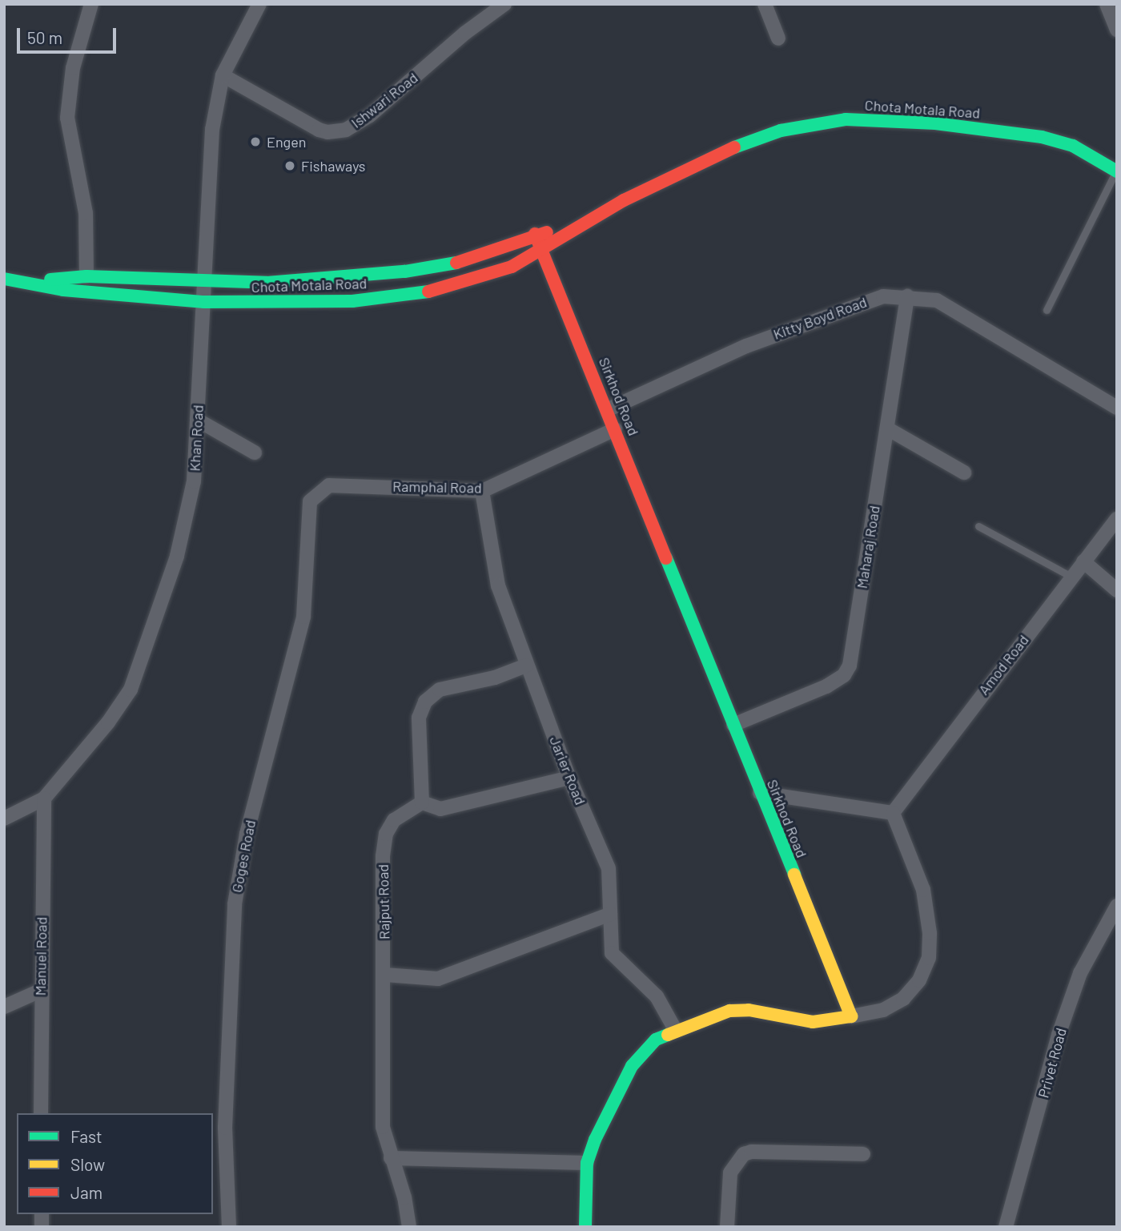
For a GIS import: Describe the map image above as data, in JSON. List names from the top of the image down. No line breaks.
{"streets":{"street":["Ishwari Road","Chota Motala Road","Kitty Boyd Road","Sirkhod Road","Khan Road","Ramphal Road","Maharaj Road","Amod Road","Jarier Road","Goges Road","Rajput Road","Manuel Road","Privet Road"]},"crossings":[["Ishwari Road","Khan Road"],["Chota Motala Road","Sirkhod Road"],["Chota Motala Road","Khan Road"],["Kitty Boyd Road","Sirkhod Road"],["Kitty Boyd Road","Maharaj Road"],["Sirkhod Road","Ramphal Road"],["Sirkhod Road","Maharaj Road"],["Khan Road","Manuel Road"],["Ramphal Road","Jarier Road"],["Ramphal Road","Goges Road"]],"places":["Engen","Fishaways"],"legend":["Fast","Slow","Jam"],"scale_bar":"50 m"}
